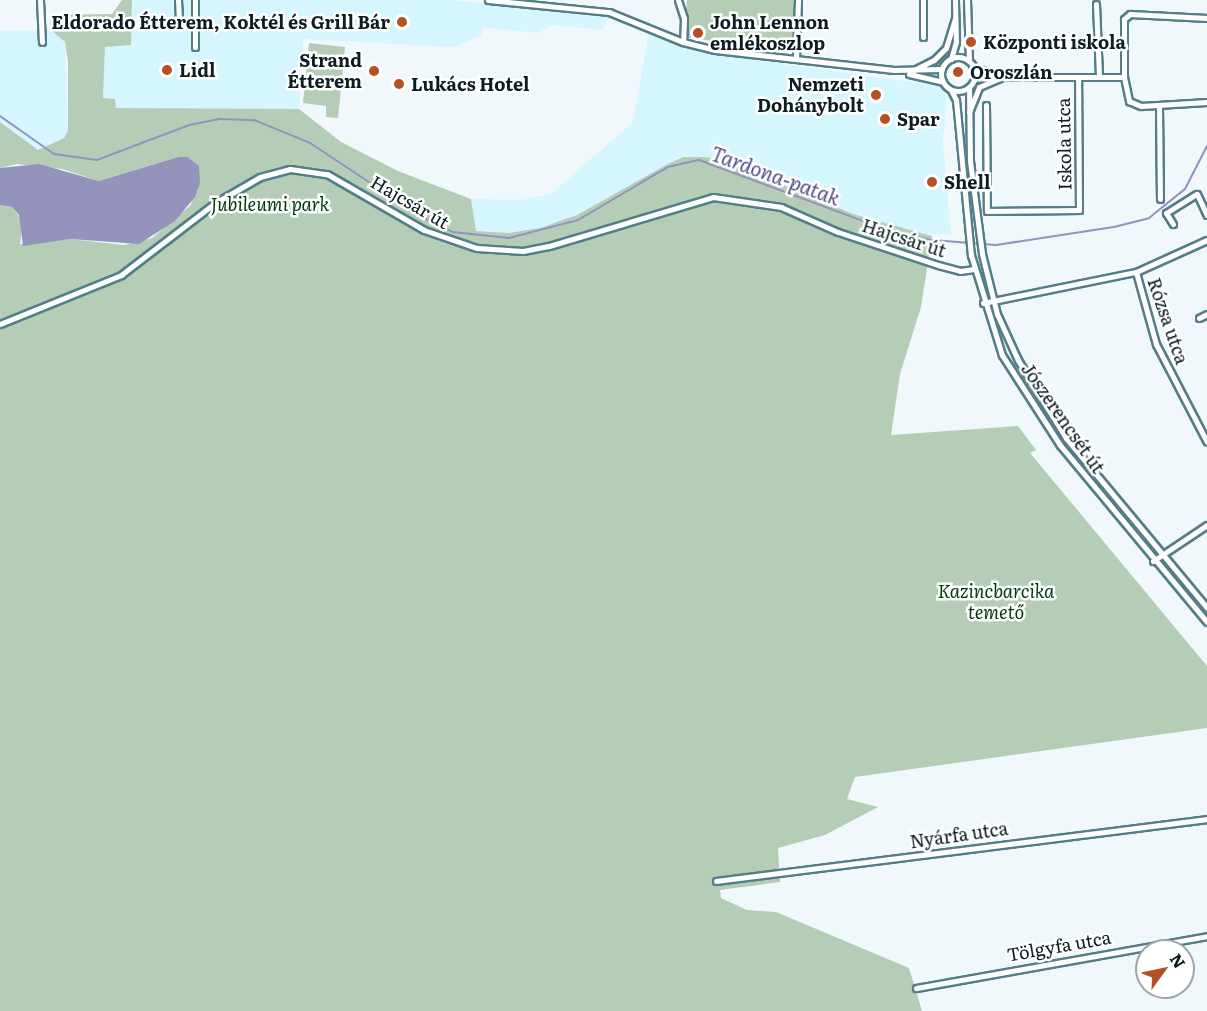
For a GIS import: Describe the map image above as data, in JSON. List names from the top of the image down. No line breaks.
{"streets":{"street":["Iskola utca","Hajcsár út","Rózsa utca","Jószerencsét út","Nyárfa utca","Tölgyfa utca"]},"crossings":[["Iskola utca","Jószerencsét út"],["Hajcsár út","Jószerencsét út"]],"water":["Tardona-patak"],"parks":["Jubileumi park","Kazincbarcika temető"],"places":["Eldorado Étterem, Koktél és Grill Bár","John Lennon emlékoszlop","Központi iskola","Lidl","Strand Étterem","Oroszlán","Lukács Hotel","Nemzeti Dohánybolt","Spar","Shell"],"north":"top right"}
